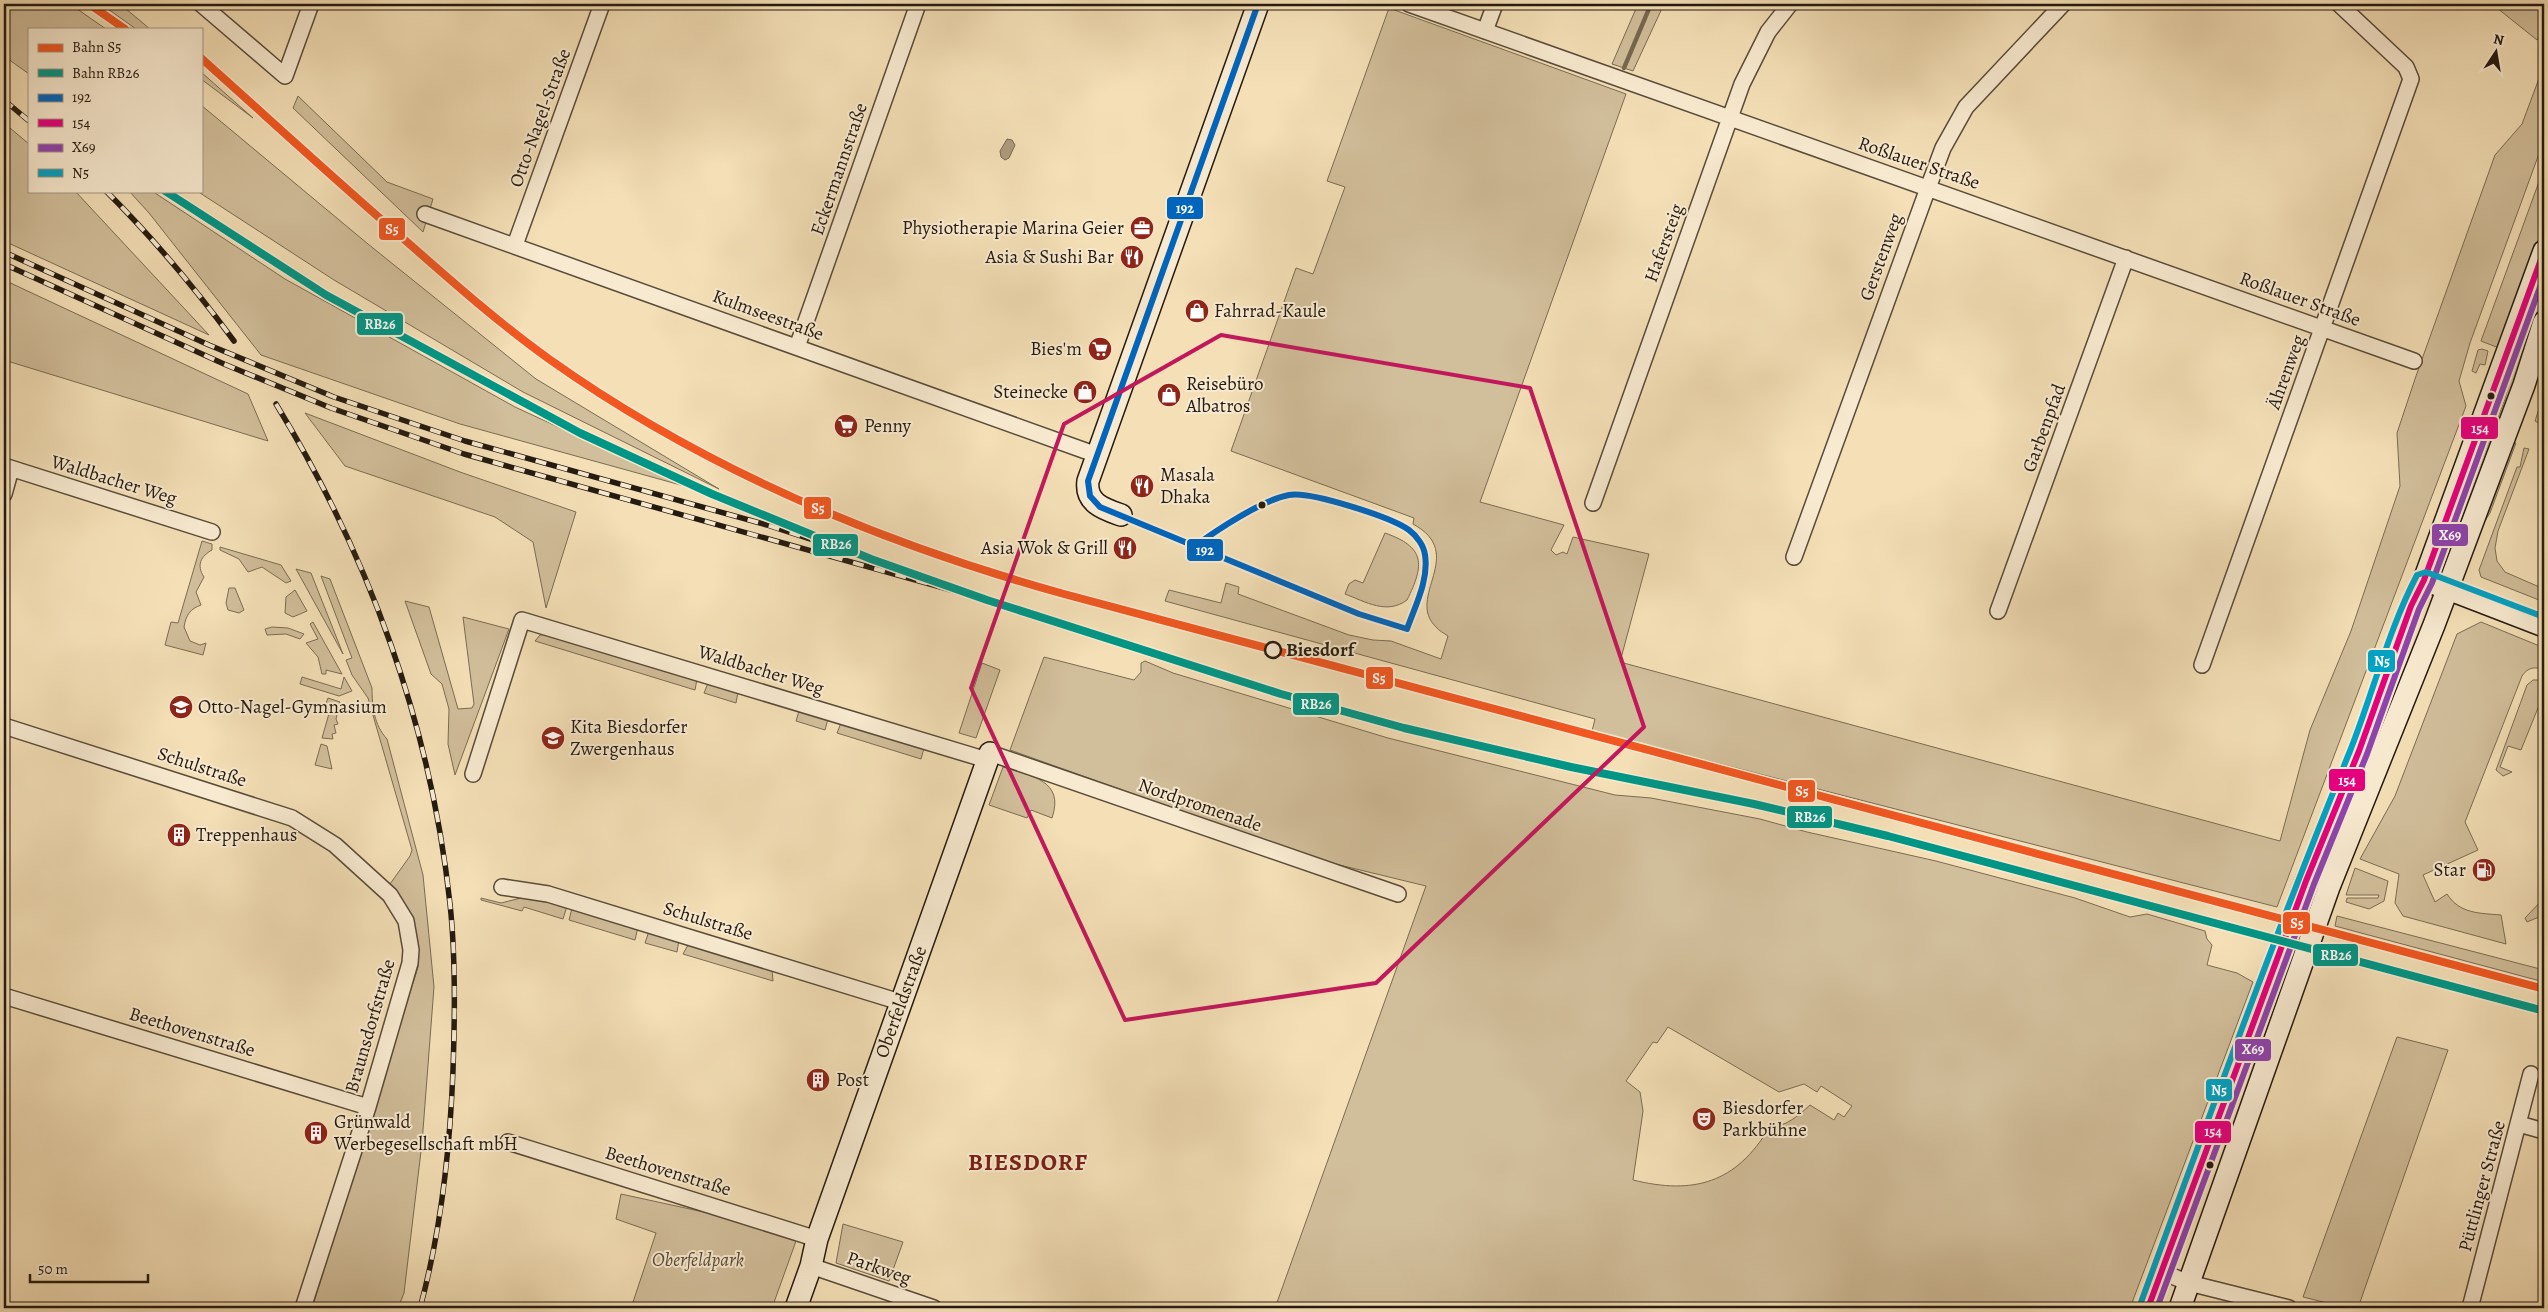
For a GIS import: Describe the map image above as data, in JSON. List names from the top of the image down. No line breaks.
{"streets":{"main road":["Oberfeldstraße"],"street":["Otto-Nagel-Straße","Roßlauer Straße","Eckermannstraße","Hafersteig","Gerstenweg","Kulmseestraße","Ährenweg","Garbenpfad","Waldbacher Weg","Schulstraße","Nordpromenade","Braunsdorfstraße","Beethovenstraße","Püttlinger Straße","Parkweg"]},"crossings":[["Otto-Nagel-Straße","Kulmseestraße"],["Roßlauer Straße","Hafersteig"],["Roßlauer Straße","Gerstenweg"],["Roßlauer Straße","Ährenweg"],["Roßlauer Straße","Garbenpfad"],["Eckermannstraße","Kulmseestraße"],["Waldbacher Weg","Nordpromenade"],["Waldbacher Weg","Oberfeldstraße"],["Schulstraße","Oberfeldstraße"],["Schulstraße","Braunsdorfstraße"],["Nordpromenade","Oberfeldstraße"],["Oberfeldstraße","Beethovenstraße"],["Oberfeldstraße","Parkweg"],["Braunsdorfstraße","Beethovenstraße"]],"districts":["BIESDORF"],"parks":["Oberfeldpark"],"places":{"office":["Physiotherapie Marina Geier"],"restaurant":["Asia & Sushi Bar","Masala Dhaka","Asia Wok & Grill"],"shop":["Fahrrad-Kaule","Steinecke","Reisebüro Albatros"],"supermarket":["Bies'm","Penny"],"other":["Biesdorf"],"school or university":["Otto-Nagel-Gymnasium","Kita Biesdorfer Zwergenhaus"],"building":["Treppenhaus","Post","Grünwald Werbegesellschaft mbH"],"fuel station":["Star"],"theatre":["Biesdorfer Parkbühne"]},"lines":["rail line S5","transit line 192","rail line RB26","transit line 154","transit line X69","transit line N5"],"legend":["Bahn S5","Bahn RB26","192","154","X69","N5"],"scale_bar":"50 m","north":"top"}
